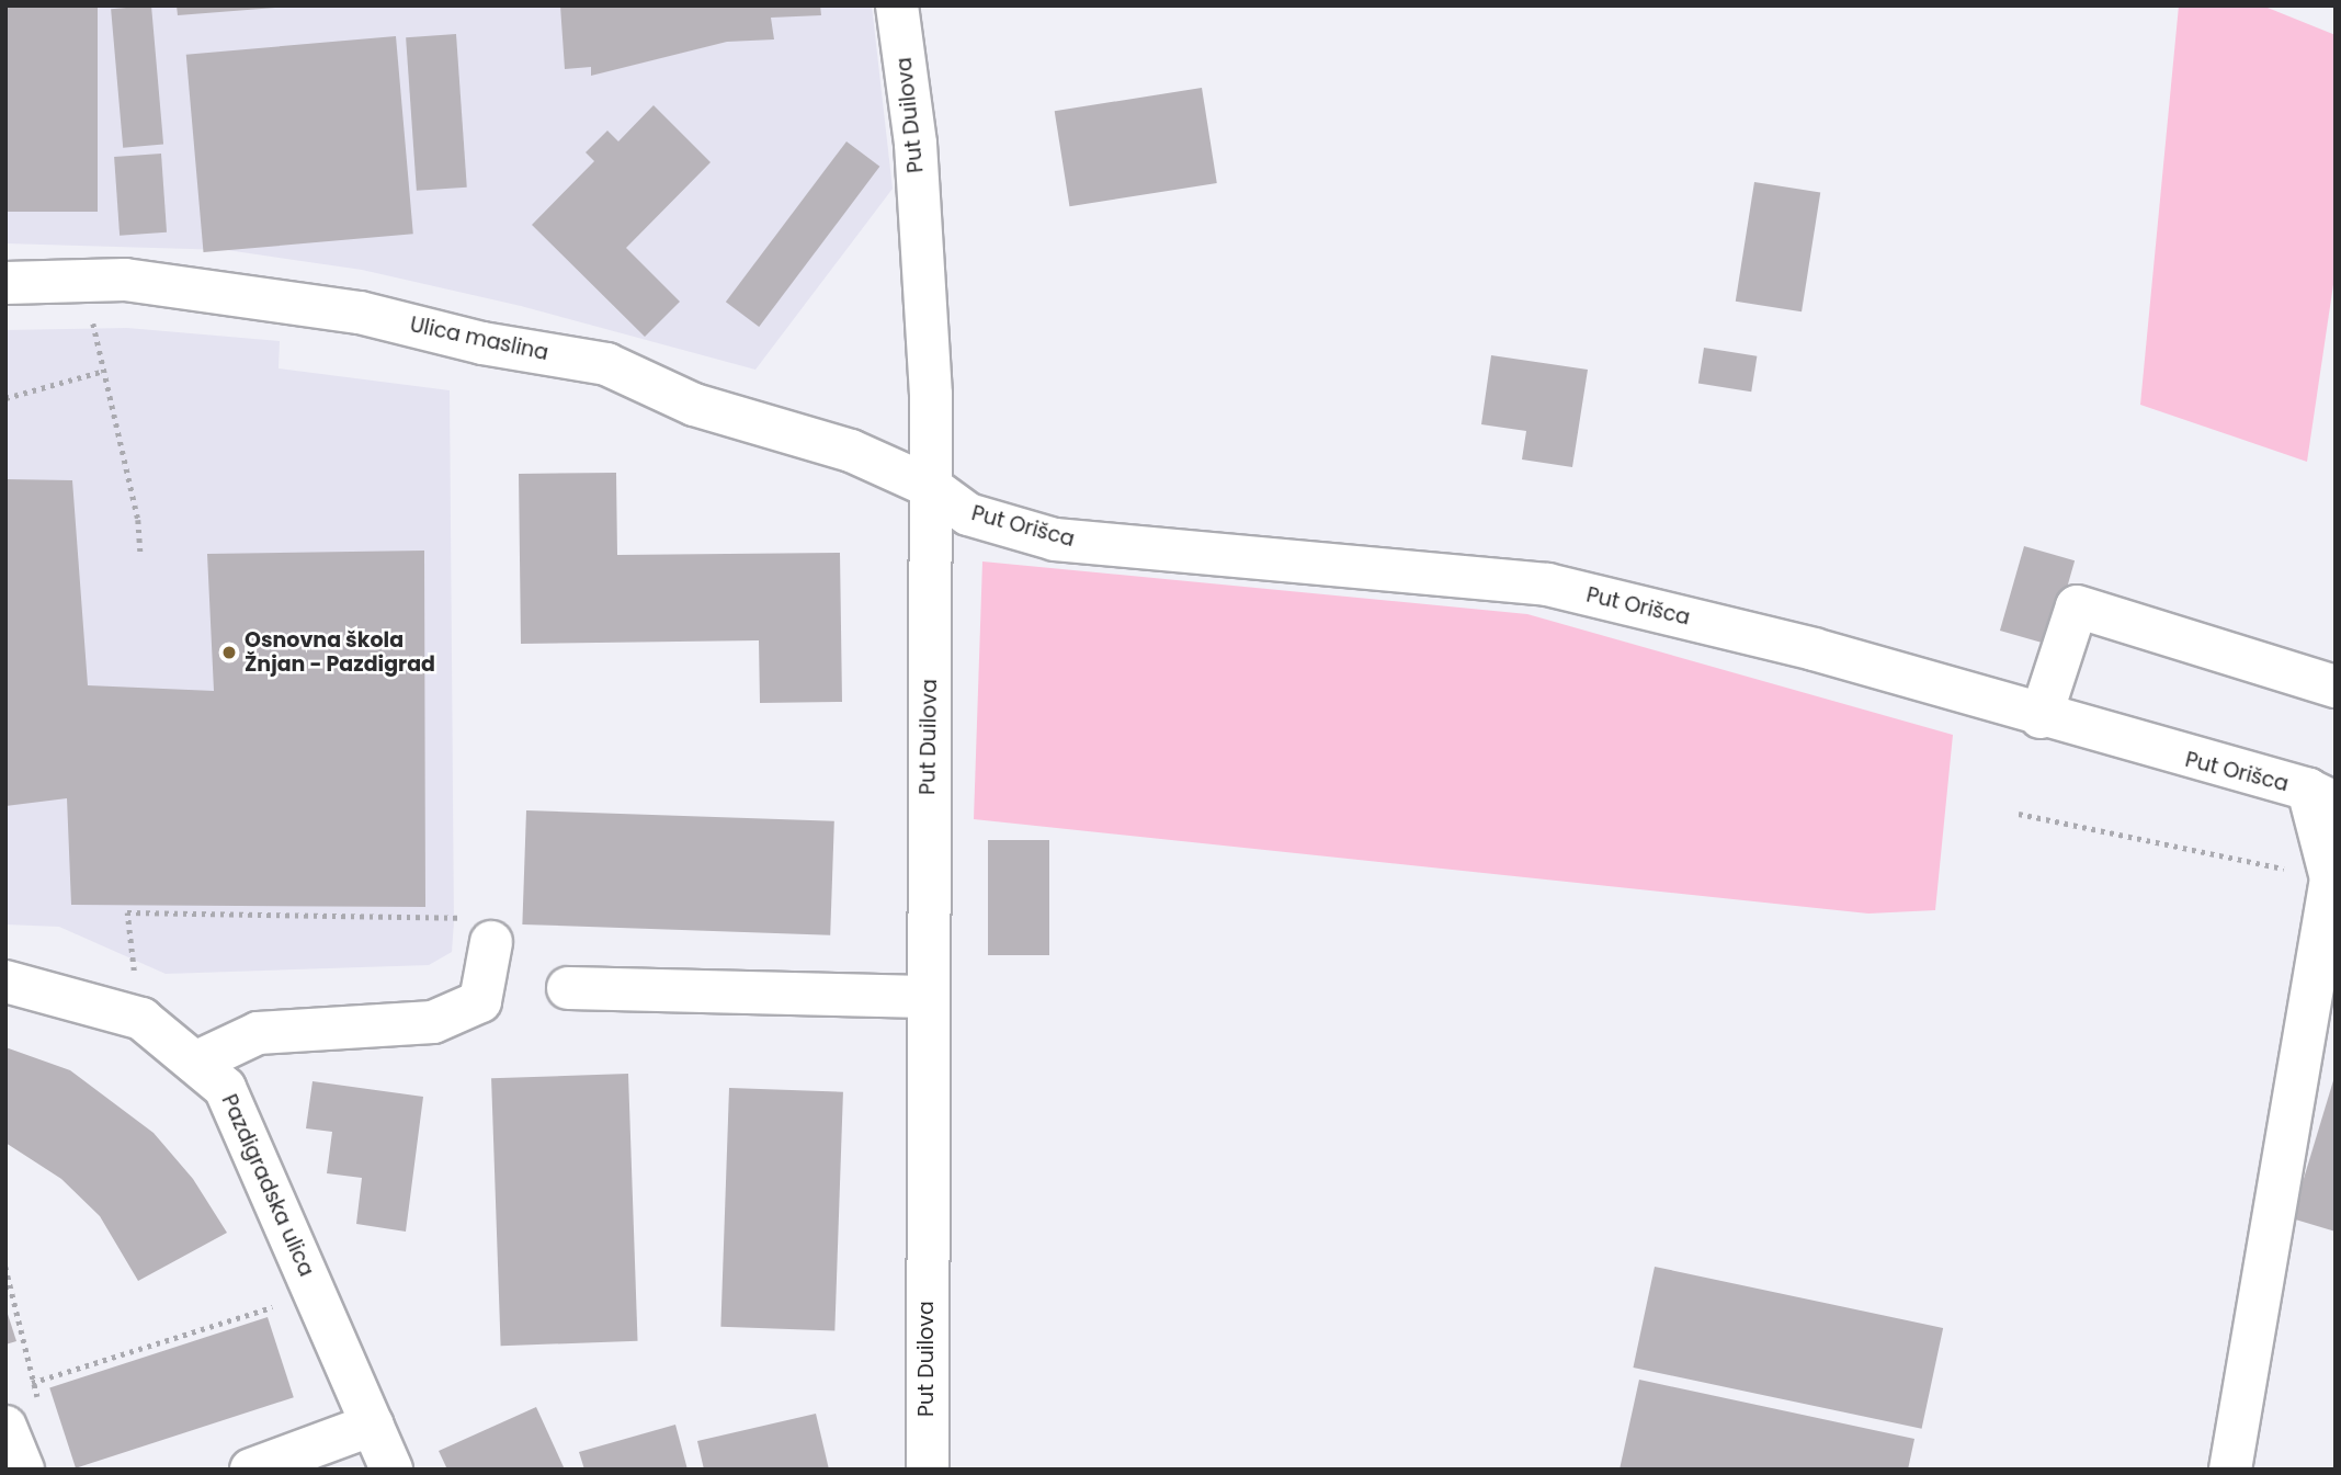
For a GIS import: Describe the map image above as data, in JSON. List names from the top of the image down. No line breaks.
{"streets":{"street":["Put Duilova","Ulica maslina","Put Orišca","Pazdigradska ulica"]},"crossings":[["Put Duilova","Ulica maslina"],["Put Duilova","Put Orišca"],["Ulica maslina","Put Orišca"]],"places":["Osnovna škola Žnjan - Pazdigrad"]}
